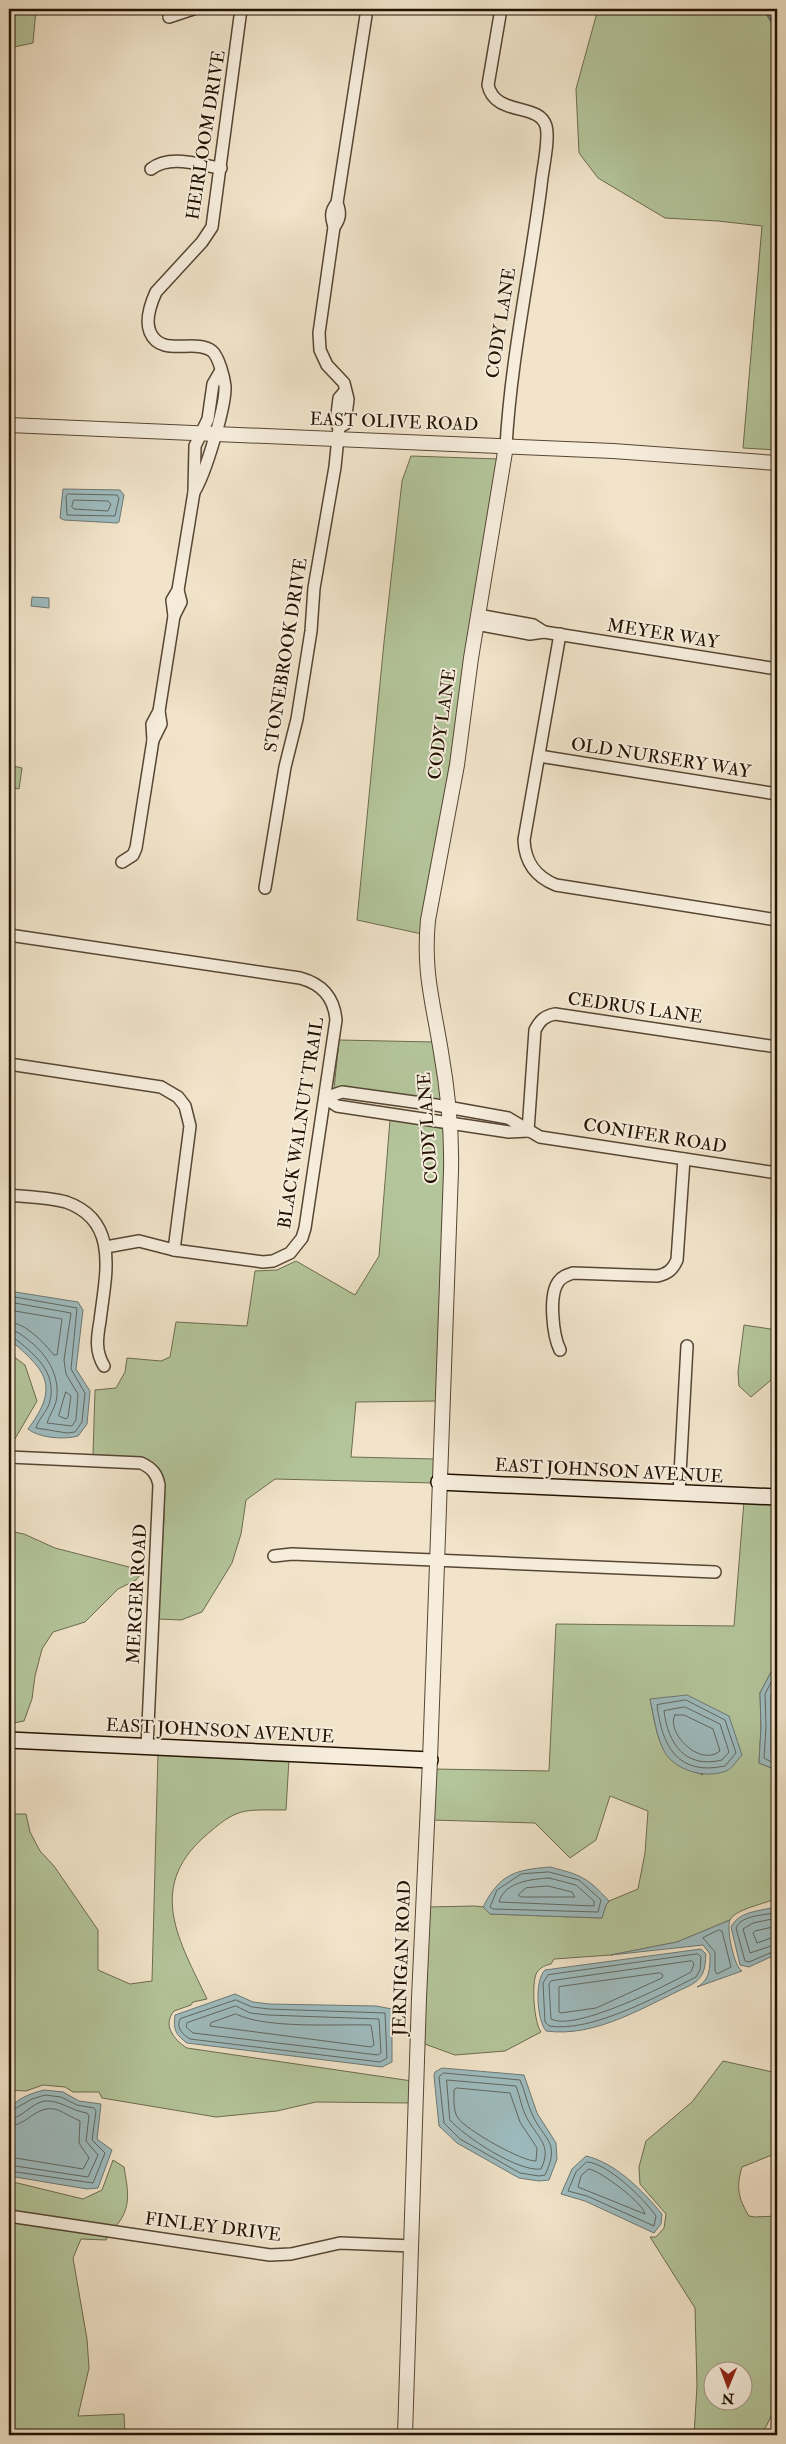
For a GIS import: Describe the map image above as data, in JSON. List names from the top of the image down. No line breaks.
{"streets":{"main road":["EAST JOHNSON AVENUE"],"street":["HEIRLOOM DRIVE","CODY LANE","EAST OLIVE ROAD","MEYER WAY","STONEBROOK DRIVE","OLD NURSERY WAY","CEDRUS LANE","BLACK WALNUT TRAIL","CONIFER ROAD","MERGER ROAD","JERNIGAN ROAD","FINLEY DRIVE"]},"crossings":[["HEIRLOOM DRIVE","EAST OLIVE ROAD"],["CODY LANE","EAST OLIVE ROAD"],["CODY LANE","MEYER WAY"],["CODY LANE","CONIFER ROAD"],["CODY LANE","EAST JOHNSON AVENUE"],["CODY LANE","JERNIGAN ROAD"],["EAST OLIVE ROAD","STONEBROOK DRIVE"],["CEDRUS LANE","CONIFER ROAD"],["BLACK WALNUT TRAIL","CONIFER ROAD"],["EAST JOHNSON AVENUE","MERGER ROAD"],["EAST JOHNSON AVENUE","JERNIGAN ROAD"],["JERNIGAN ROAD","FINLEY DRIVE"]],"north":"bottom"}
